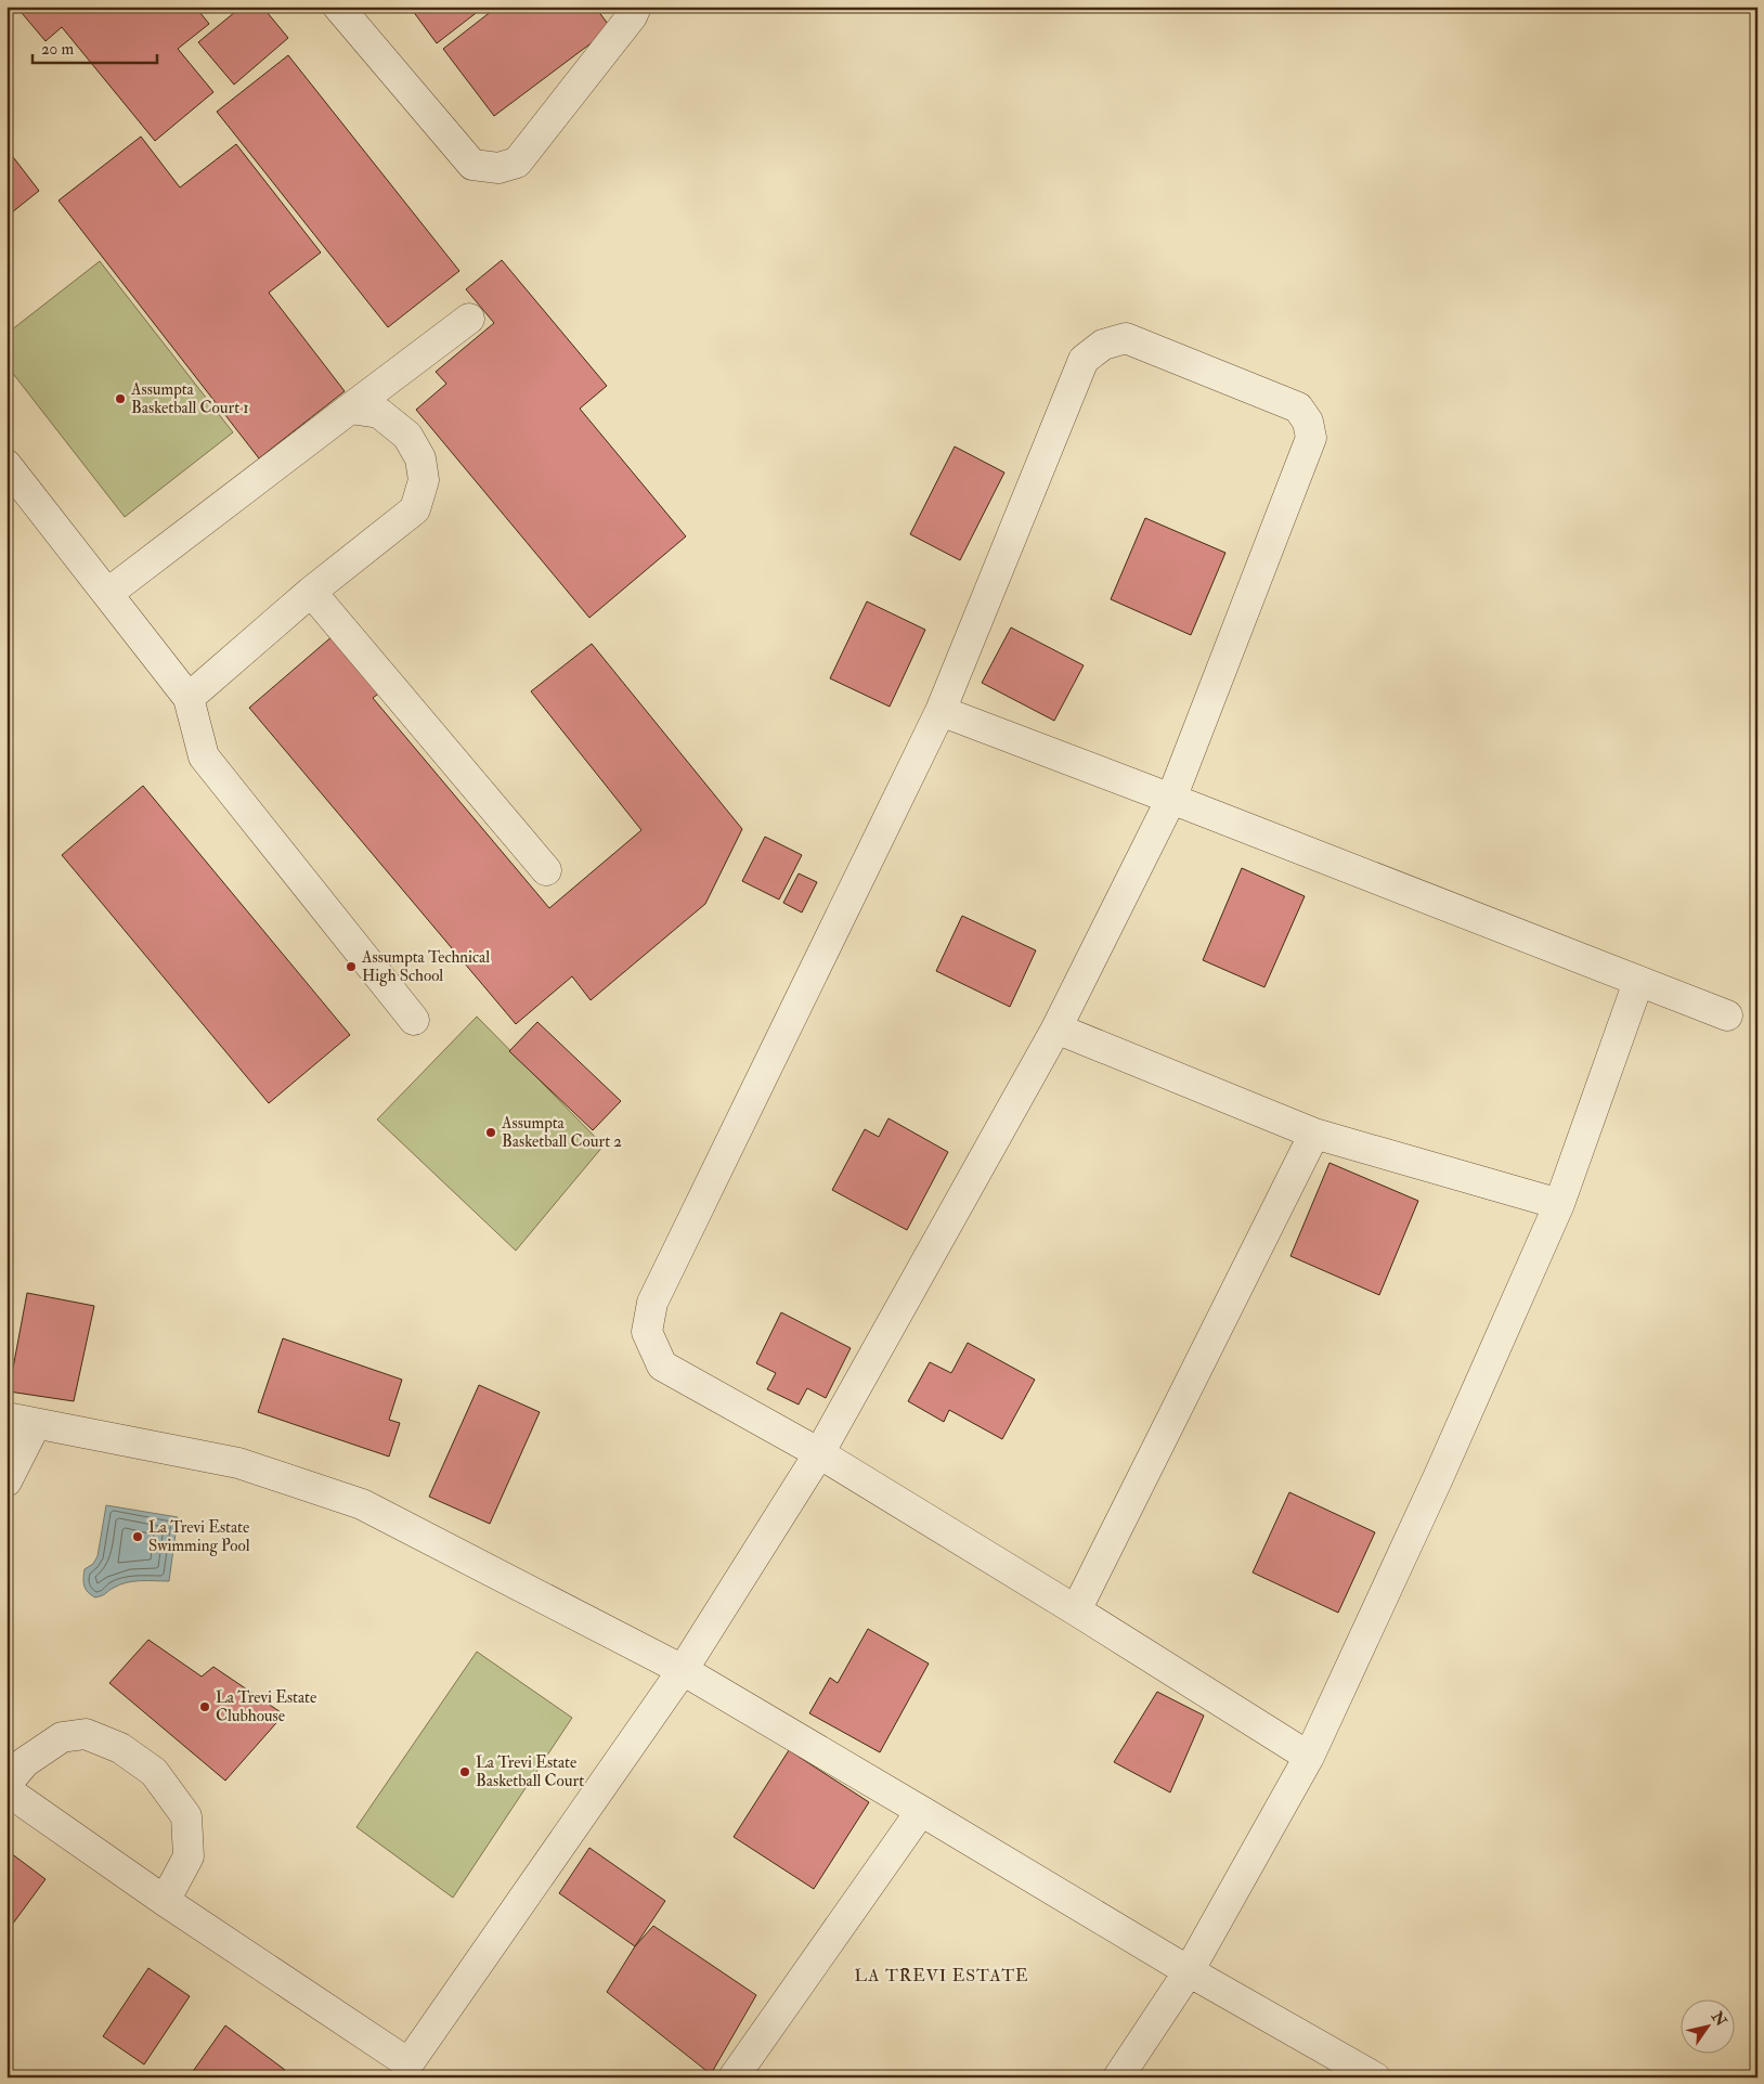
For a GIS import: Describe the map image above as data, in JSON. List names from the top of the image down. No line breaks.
{"districts":["LA TREVI ESTATE"],"places":["Assumpta Basketball Court 1","Assumpta Technical High School","Assumpta Basketball Court 2","La Trevi Estate Swimming Pool","La Trevi Estate Clubhouse","La Trevi Estate Basketball Court"],"scale_bar":"20 m","north":"top right"}
